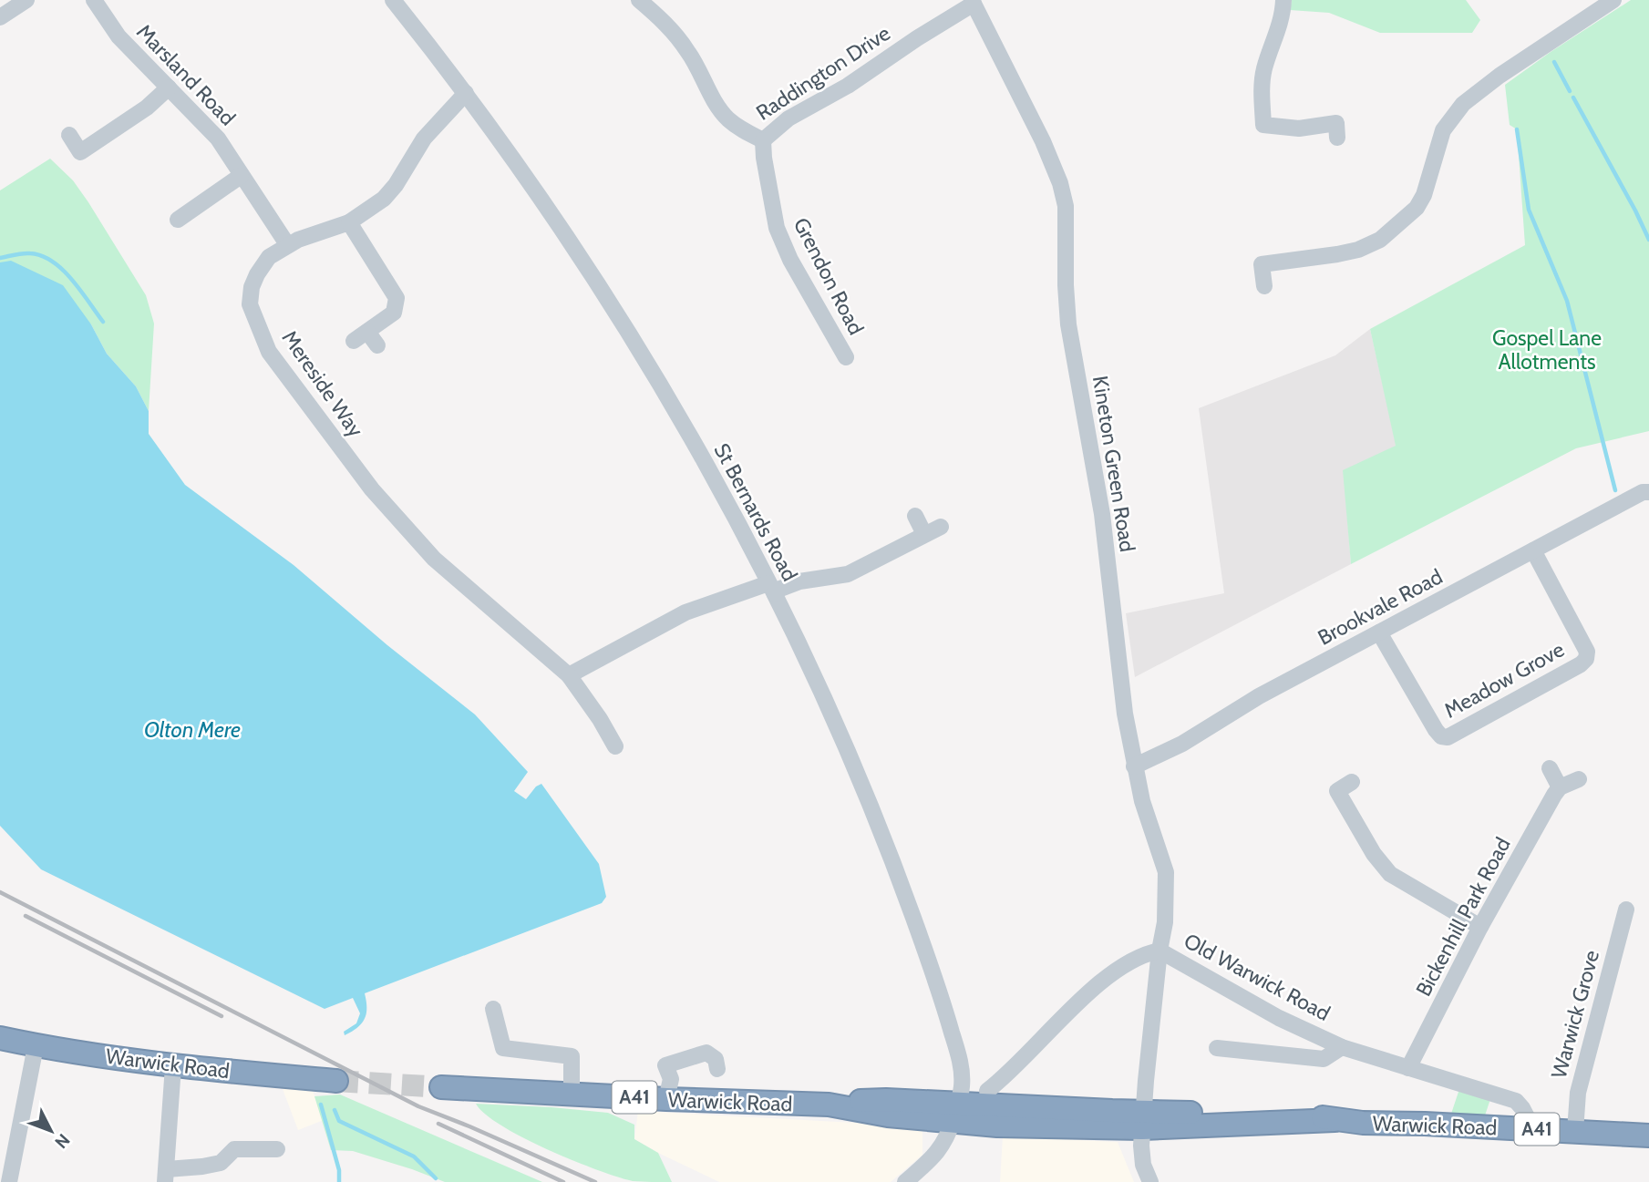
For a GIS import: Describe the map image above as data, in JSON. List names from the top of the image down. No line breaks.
{"streets":{"highway":["Warwick Road","A41"],"street":["Raddington Drive","Marsland Road","Grendon Road","Mereside Way","Kineton Green Road","St Bernards Road","Brookvale Road","Meadow Grove","Bickenhill Park Road","Old Warwick Road","Warwick Grove"]},"crossings":[["Raddington Drive","Grendon Road"],["Raddington Drive","Kineton Green Road"],["Marsland Road","Mereside Way"],["Mereside Way","St Bernards Road"],["Kineton Green Road","Brookvale Road"],["Kineton Green Road","Old Warwick Road"],["Kineton Green Road","Warwick Road"],["St Bernards Road","Warwick Road"],["Brookvale Road","Meadow Grove"],["Bickenhill Park Road","Old Warwick Road"],["Old Warwick Road","Warwick Road"],["Warwick Grove","Warwick Road"]],"water":["Olton Mere"],"parks":["Gospel Lane Allotments"],"north":"bottom right"}
